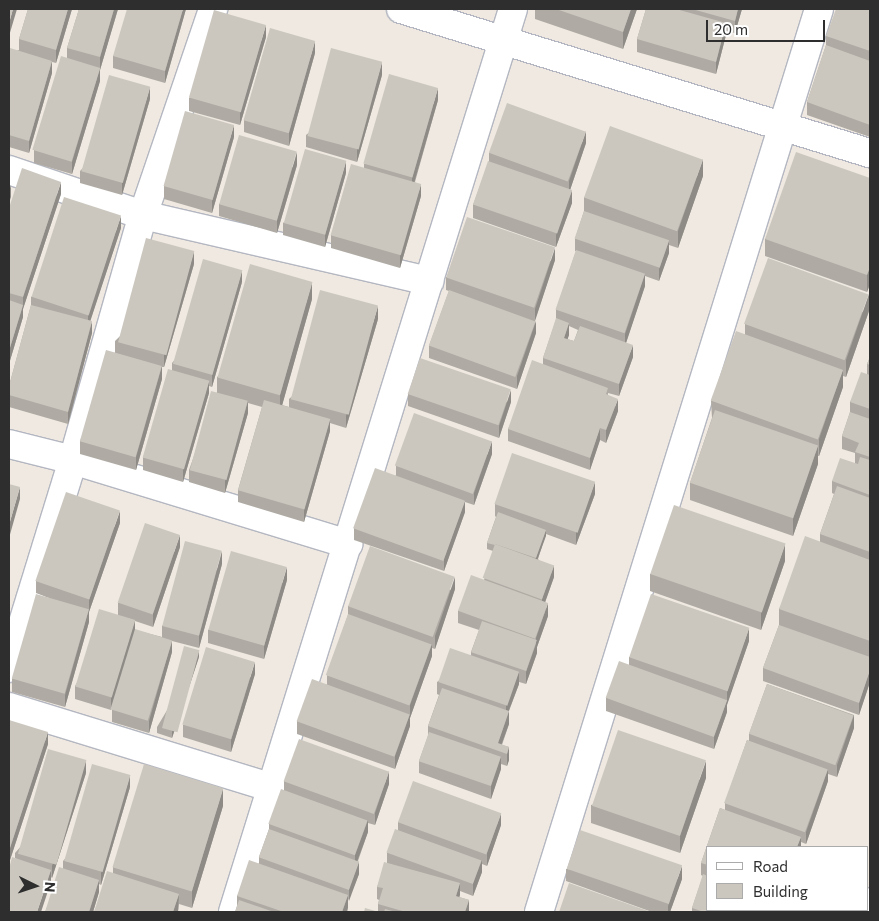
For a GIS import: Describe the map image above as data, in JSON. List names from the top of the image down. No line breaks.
{"legend":["Road","Building"],"scale_bar":"20 m","north":"right"}
